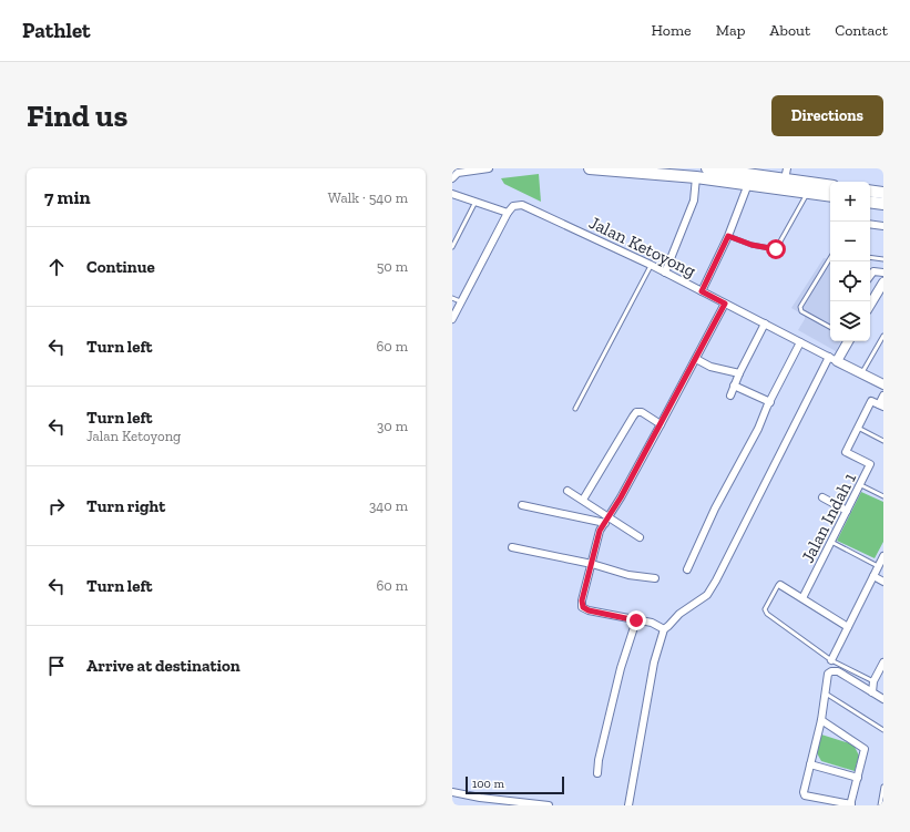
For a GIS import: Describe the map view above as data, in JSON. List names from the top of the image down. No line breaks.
{"streets":{"street":["Jalan Ketoyong","Jalan Indah 1"]},"scale_bar":"100 m","page":{"header":"Pathlet","nav":["Home","Map","About","Contact"],"buttons":"Directions","title":"Find us","heading":["7 min","Walk · 540 m"],"map_buttons":["+","−"],"list":[["Continue","50 m"],["Turn left","60 m"],["Turn left","Jalan Ketoyong","30 m"],["Turn right","340 m"],["Turn left","60 m"],"Arrive at destination"],"scale":"100 m"}}
